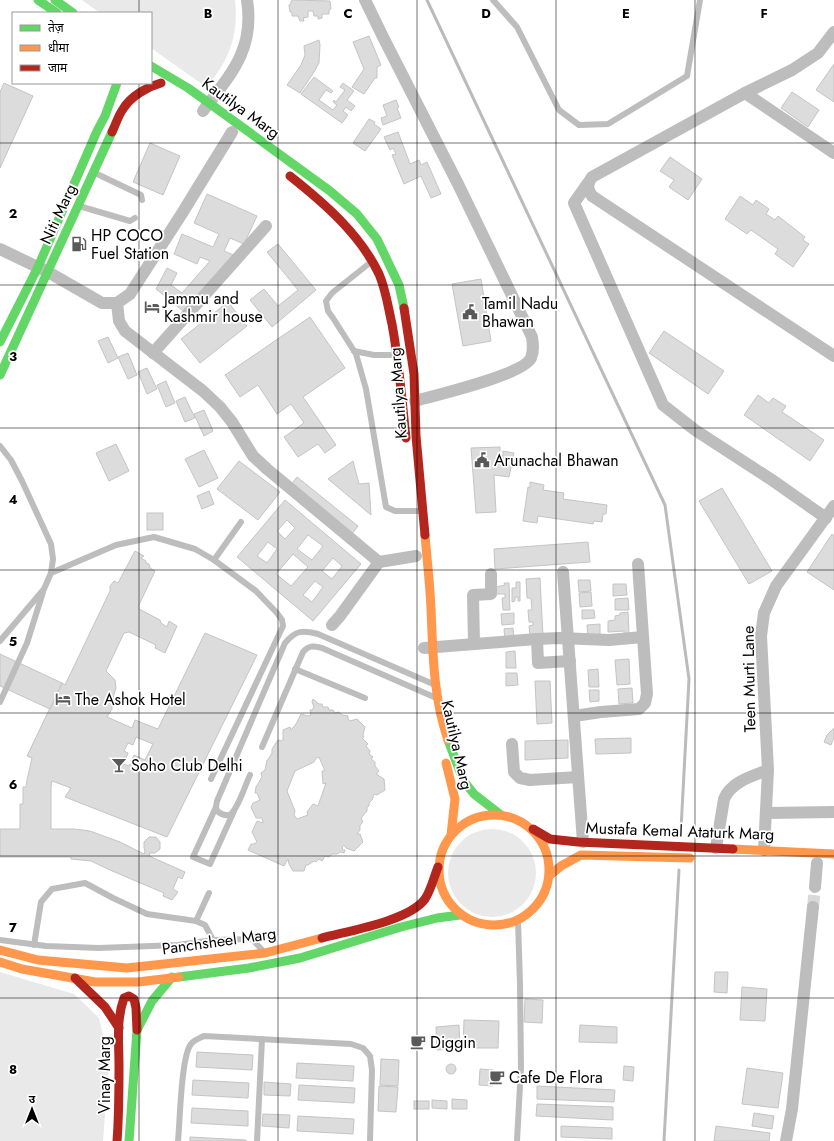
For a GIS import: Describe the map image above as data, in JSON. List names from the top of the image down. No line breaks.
{"streets":{"main road":["Kautilya Marg","Niti Marg","Mustafa Kemal Ataturk Marg","Panchsheel Marg","Vinay Marg"],"street":["Teen Murti Lane"]},"crossings":[["Kautilya Marg","Mustafa Kemal Ataturk Marg"],["Kautilya Marg","Panchsheel Marg"],["Teen Murti Lane","Mustafa Kemal Ataturk Marg"],["Mustafa Kemal Ataturk Marg","Panchsheel Marg"],["Panchsheel Marg","Vinay Marg"]],"places":{"fuel station":["HP COCO Fuel Station"],"hotel":["Jammu and Kashmir house","The Ashok Hotel"],"public building":["Tamil Nadu Bhawan","Arunachal Bhawan"],"bar":["Soho Club Delhi"],"cafe":["Diggin","Cafe De Flora"]},"legend":["तेज़","धीमा","जाम"],"north":"top","grid":{"columns":["B","C","D","E","F"],"rows":["2","3","4","5","6","7","8"]}}
